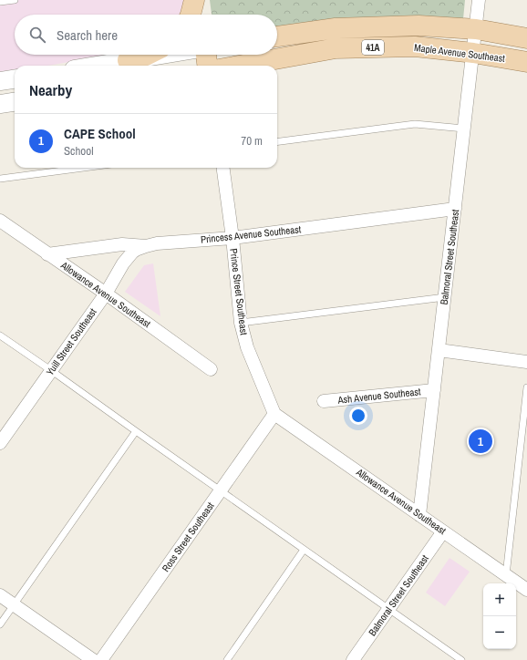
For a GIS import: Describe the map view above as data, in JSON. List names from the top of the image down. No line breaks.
{"streets":{"main road":["41A","Maple Avenue Southeast"],"street":["Princess Avenue Southeast","Balmoral Street Southeast","Prince Street Southeast","Allowance Avenue Southeast","Yuill Street Southeast","Ash Avenue Southeast","Ross Street Southeast"]},"crossings":[["41A","Balmoral Street Southeast"],["Maple Avenue Southeast","Balmoral Street Southeast"],["Princess Avenue Southeast","Balmoral Street Southeast"],["Princess Avenue Southeast","Prince Street Southeast"],["Princess Avenue Southeast","Allowance Avenue Southeast"],["Princess Avenue Southeast","Yuill Street Southeast"],["Balmoral Street Southeast","Allowance Avenue Southeast"],["Balmoral Street Southeast","Ash Avenue Southeast"],["Prince Street Southeast","Allowance Avenue Southeast"],["Prince Street Southeast","Ross Street Southeast"],["Allowance Avenue Southeast","Yuill Street Southeast"],["Allowance Avenue Southeast","Ross Street Southeast"]],"page":{"search":"Search here","heading":"Nearby","list":[{"mark":"1","name":"CAPE School","note":"School","value":"70 m"}],"pins":"1","map_buttons":["+","−"]}}
